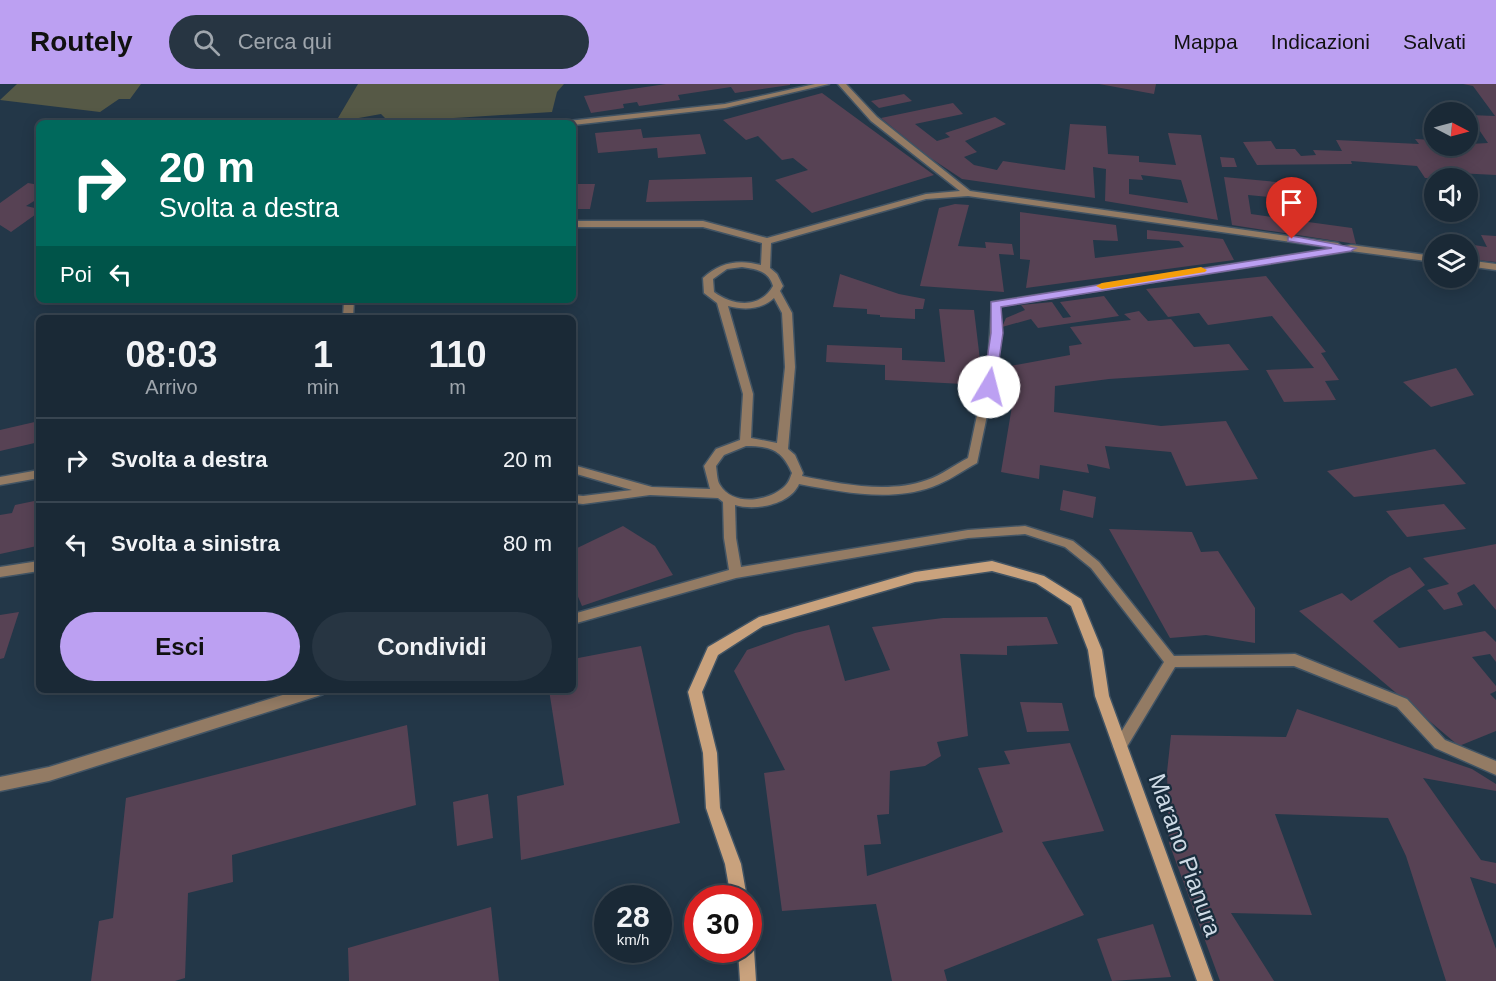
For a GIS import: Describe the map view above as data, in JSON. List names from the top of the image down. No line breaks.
{"streets":{"street":["Marano Pianura"]},"north":"right","page":{"header":"Routely","search":"Cerca qui","nav":["Mappa","Indicazioni","Salvati"],"turn":["20 m","Svolta a destra"],"then":"Poi","eta":["08:03","Arrivo","1","min","110","m"],"list":[{"name":"Svolta a destra","value":"20 m"},{"name":"Svolta a sinistra","value":"80 m"}],"buttons":["Esci","Condividi"],"speed":"28 km/h","limit":"30"}}
